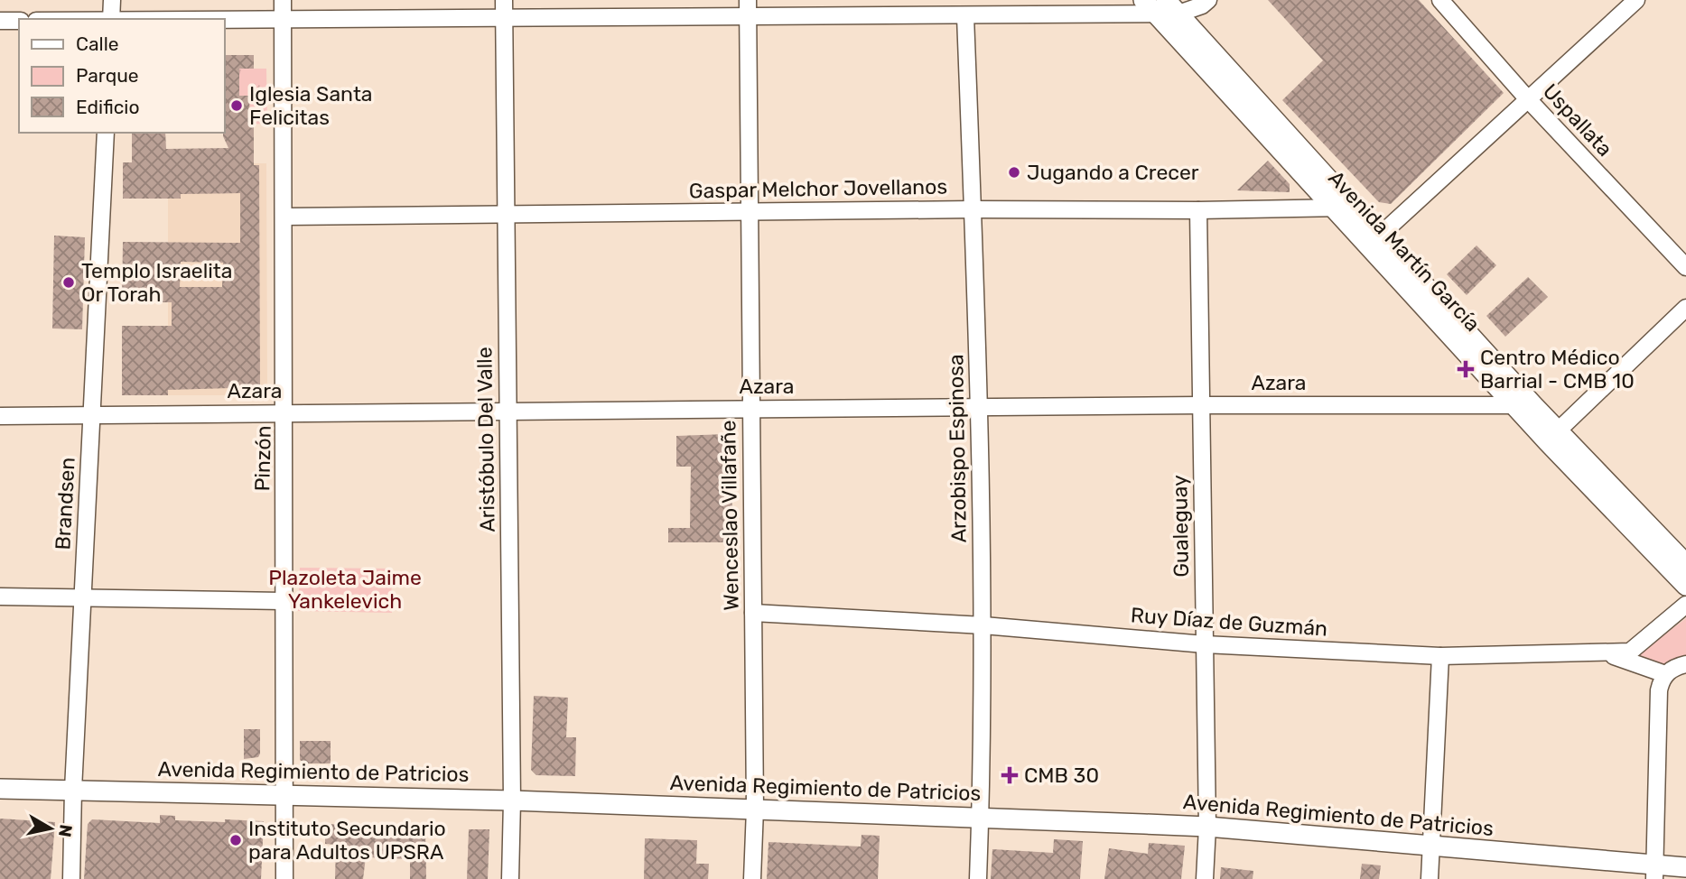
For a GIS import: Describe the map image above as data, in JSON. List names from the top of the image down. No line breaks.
{"streets":{"main road":["Avenida Martín García","Avenida Regimiento de Patricios"],"street":["Uspallata","Gaspar Melchor Jovellanos","Azara","Aristóbulo Del Valle","Arzobispo Espinosa","Pinzón","Brandsen","Wenceslao Villafañe","Gualeguay","Ruy Díaz de Guzmán"]},"crossings":[["Gaspar Melchor Jovellanos","Avenida Martín García"],["Gaspar Melchor Jovellanos","Aristóbulo Del Valle"],["Gaspar Melchor Jovellanos","Arzobispo Espinosa"],["Gaspar Melchor Jovellanos","Pinzón"],["Gaspar Melchor Jovellanos","Wenceslao Villafañe"],["Gaspar Melchor Jovellanos","Gualeguay"],["Avenida Martín García","Azara"],["Azara","Aristóbulo Del Valle"],["Azara","Arzobispo Espinosa"],["Azara","Pinzón"],["Azara","Brandsen"],["Azara","Wenceslao Villafañe"],["Azara","Gualeguay"],["Aristóbulo Del Valle","Avenida Regimiento de Patricios"],["Arzobispo Espinosa","Ruy Díaz de Guzmán"],["Arzobispo Espinosa","Avenida Regimiento de Patricios"],["Pinzón","Avenida Regimiento de Patricios"],["Brandsen","Avenida Regimiento de Patricios"],["Wenceslao Villafañe","Ruy Díaz de Guzmán"],["Wenceslao Villafañe","Avenida Regimiento de Patricios"],["Gualeguay","Ruy Díaz de Guzmán"],["Gualeguay","Avenida Regimiento de Patricios"]],"parks":["Plazoleta Jaime Yankelevich"],"places":{"other":["Iglesia Santa Felicitas","Jugando a Crecer","Templo Israelita Or Torah","Instituto Secundario para Adultos UPSRA"],"health":["Centro Médico Barrial - CMB 10","CMB 30"]},"legend":["Calle","Parque","Edificio"],"north":"right"}
